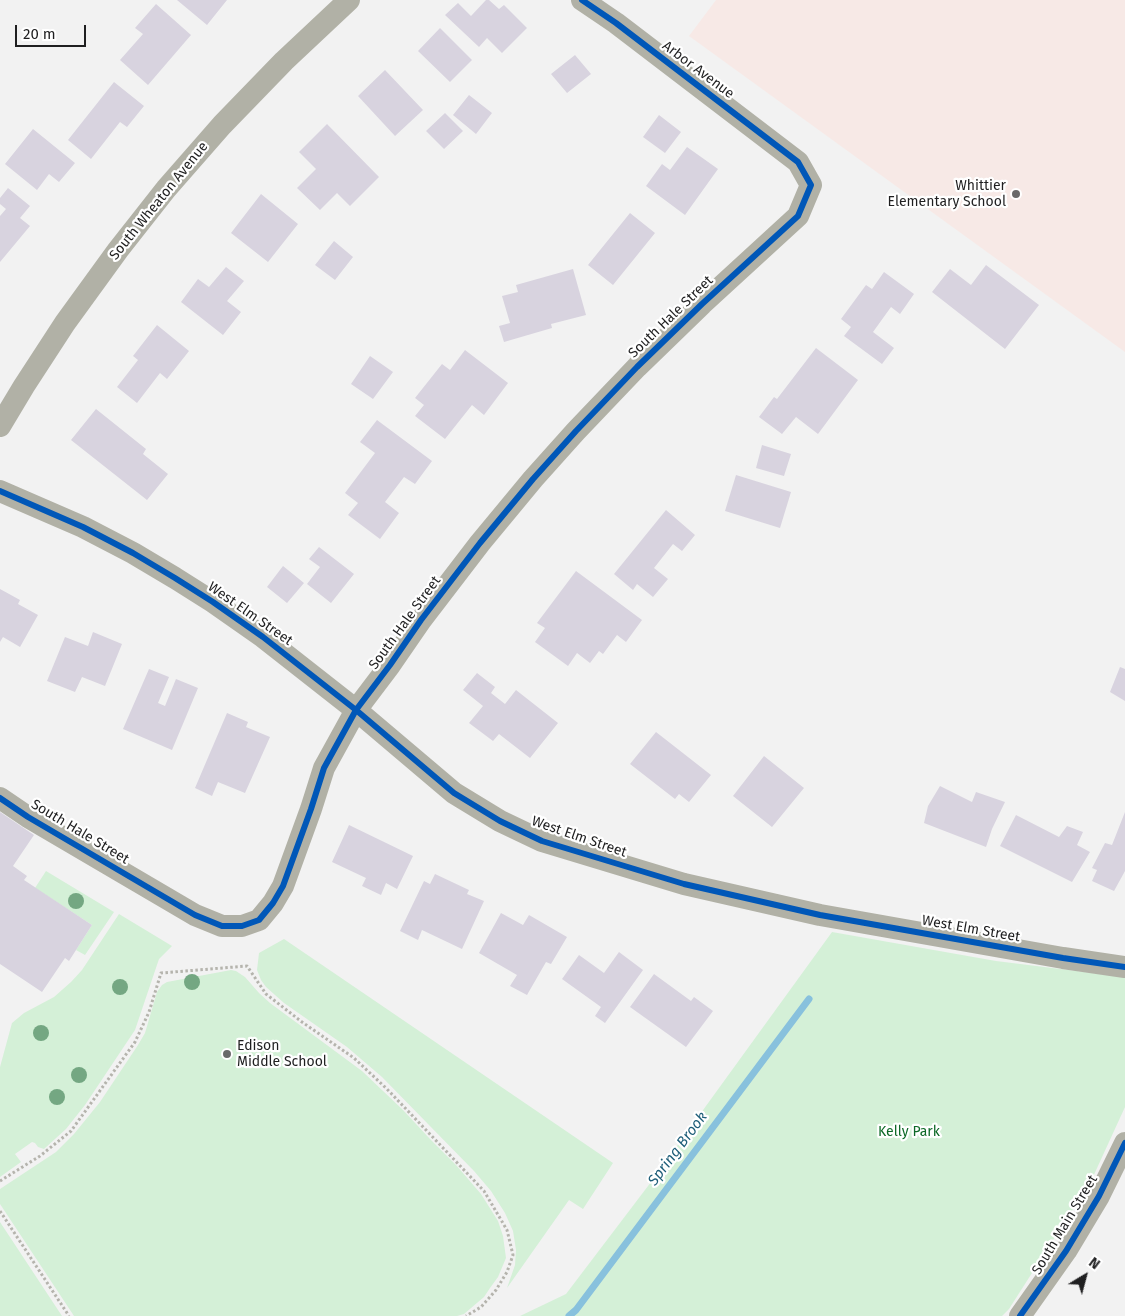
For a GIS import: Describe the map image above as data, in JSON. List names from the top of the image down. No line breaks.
{"streets":{"street":["Arbor Avenue","South Wheaton Avenue","South Hale Street","West Elm Street","South Main Street"]},"crossings":[["Arbor Avenue","South Hale Street"],["South Hale Street","West Elm Street"]],"water":["Spring Brook"],"parks":["Kelly Park"],"places":["Whittier Elementary School","Edison Middle School"],"scale_bar":"20 m","north":"top right"}
